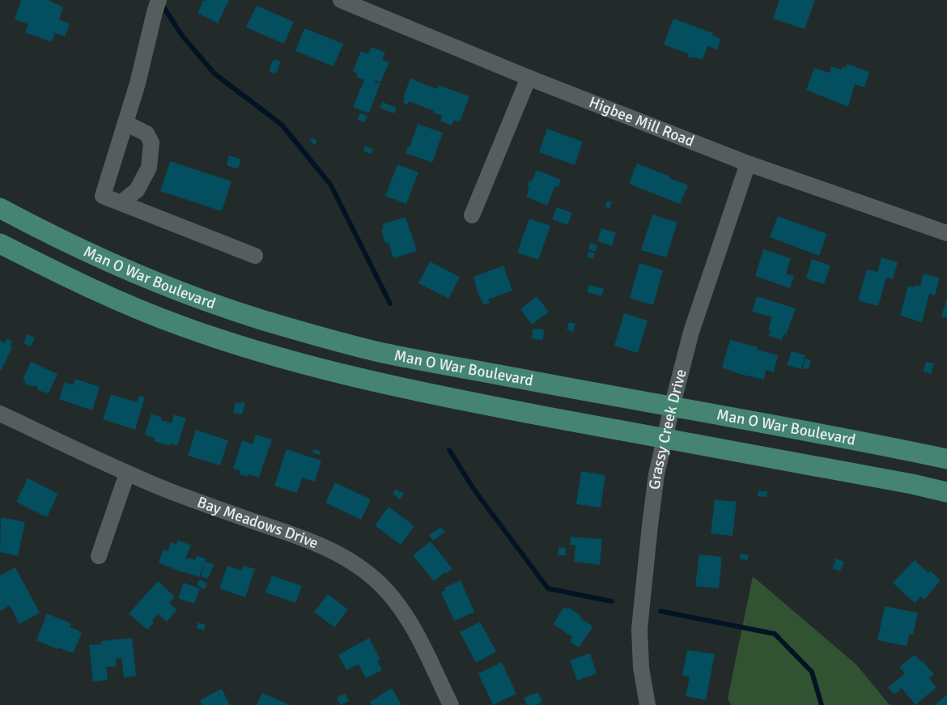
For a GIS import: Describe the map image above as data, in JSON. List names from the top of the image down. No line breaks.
{"streets":{"main road":["Man O War Boulevard"],"street":["Higbee Mill Road","Grassy Creek Drive","Bay Meadows Drive"]},"crossings":[["Higbee Mill Road","Grassy Creek Drive"],["Man O War Boulevard","Grassy Creek Drive"]]}
